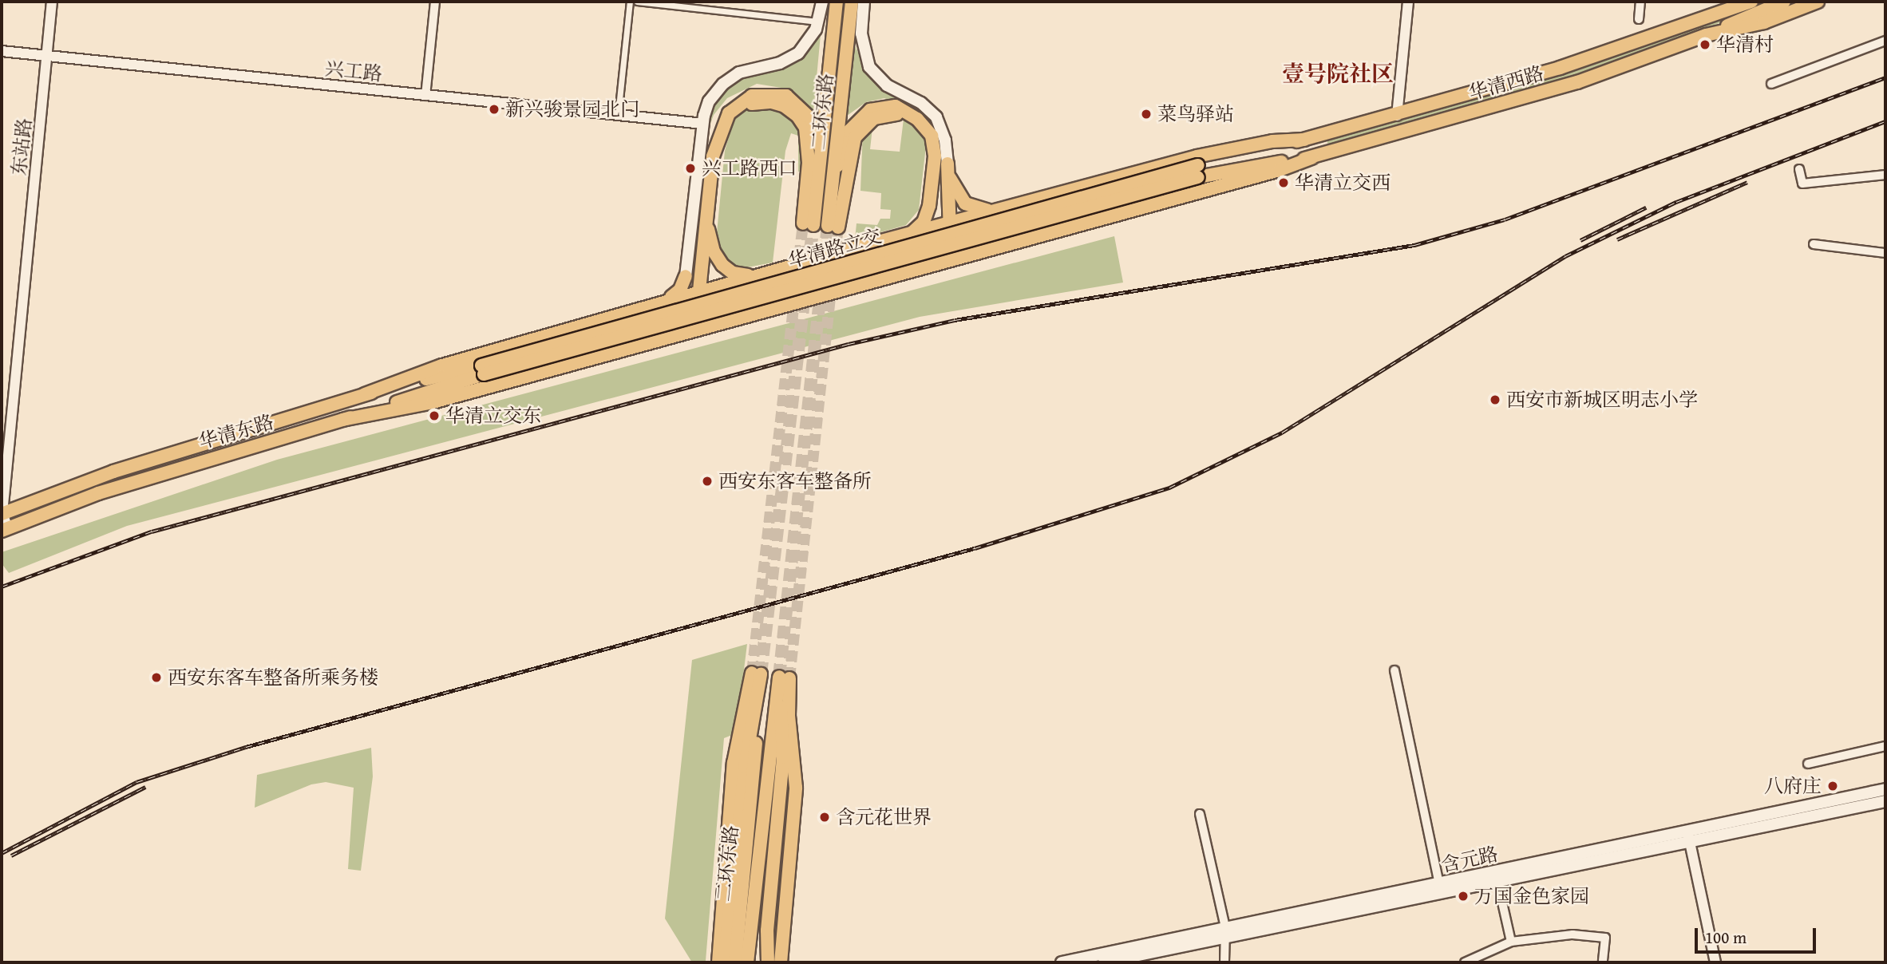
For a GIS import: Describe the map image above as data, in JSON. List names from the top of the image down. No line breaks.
{"streets":{"main road":["华清西路","二环东路","华清路立交","华清东路","含元路"],"street":["兴工路","东站路"]},"crossings":[["兴工路","东站路"],["华清西路","华清路立交"],["东站路","华清东路"],["华清路立交","华清东路"]],"districts":["壹号院社区"],"places":["华清村","新兴骏景园北门","菜鸟驿站","兴工路西口","华清立交西","西安市新城区明志小学","华清立交东","西安东客车整备所","西安东客车整备所乘务楼","八府庄","含元花世界","万国金色家园"],"scale_bar":"100 m"}
